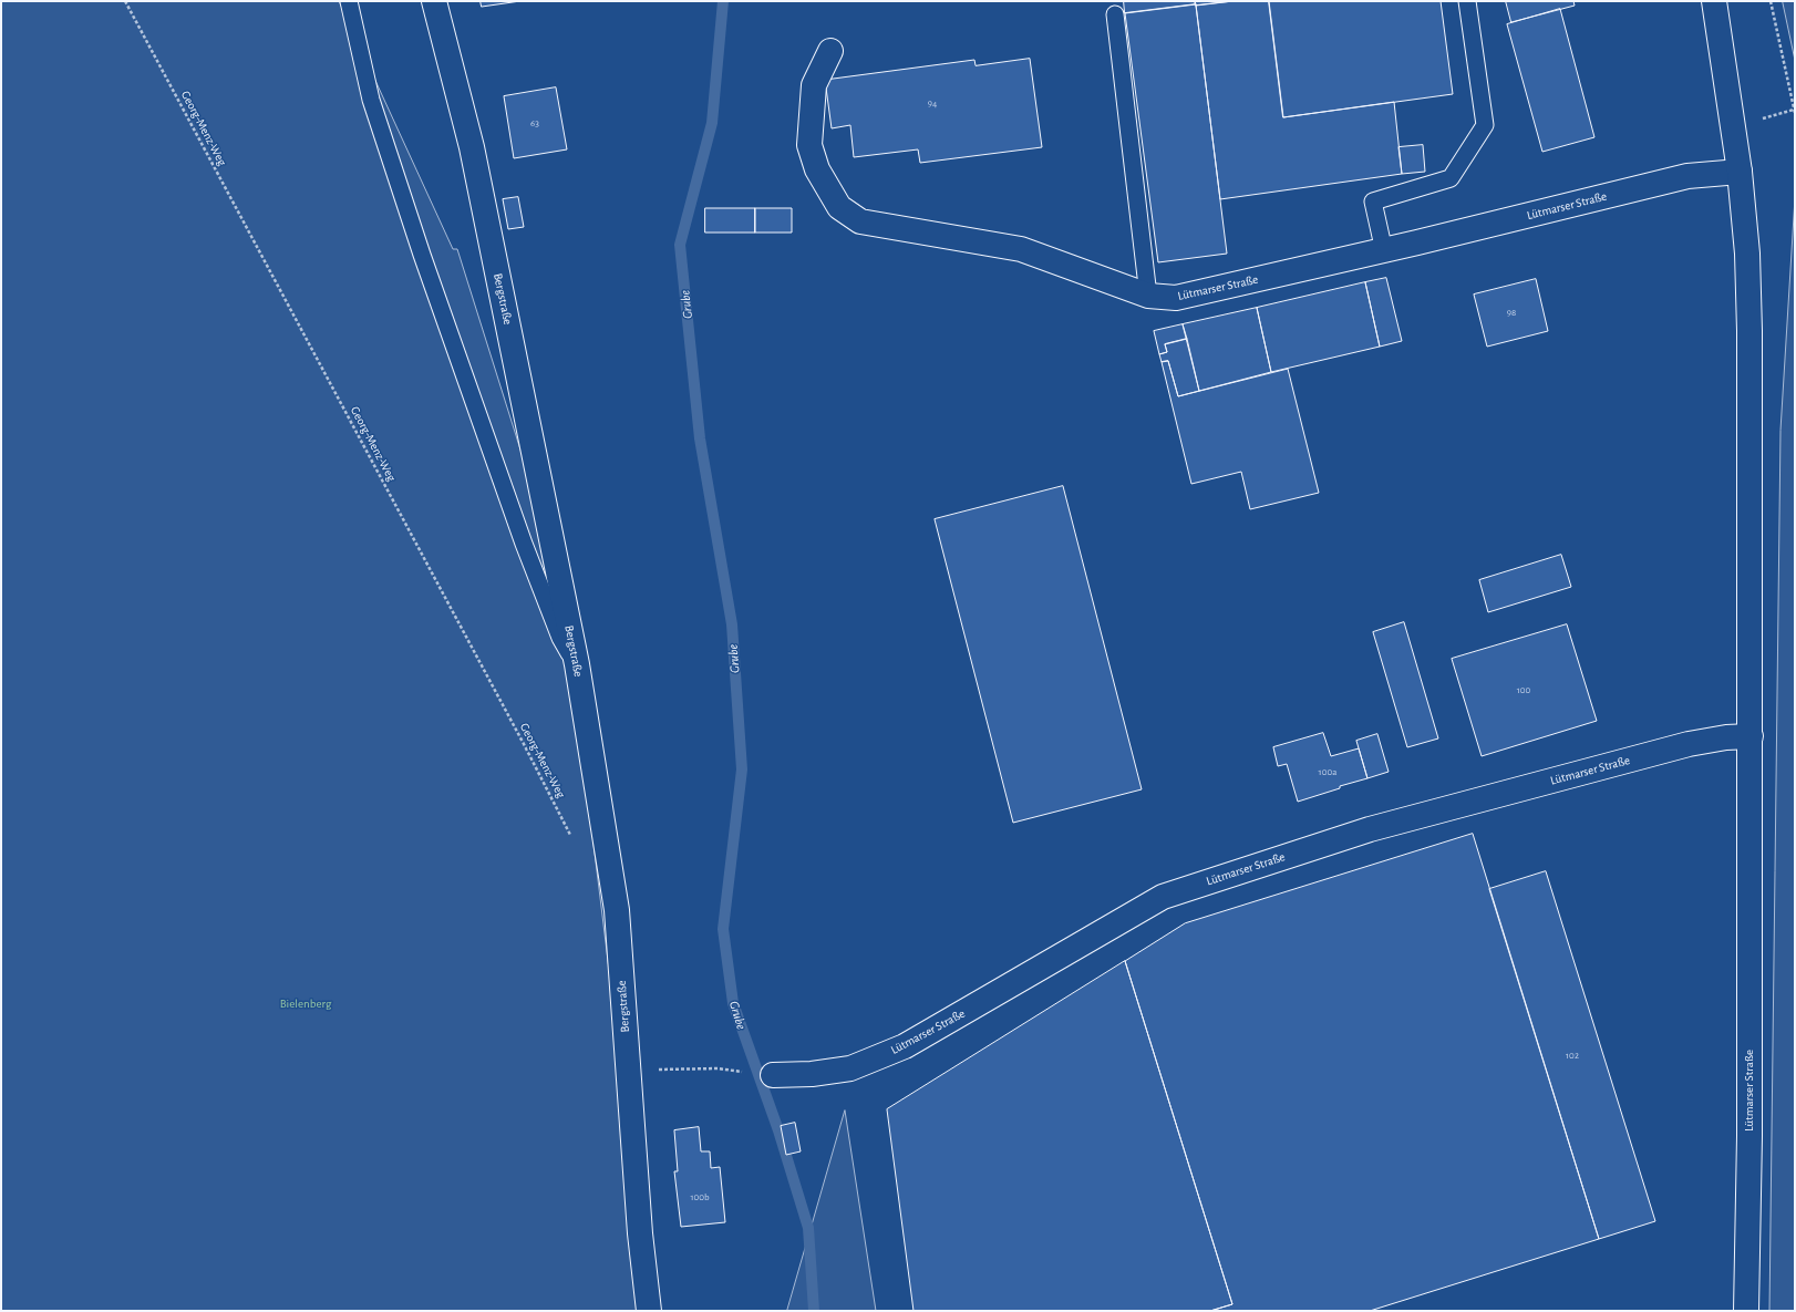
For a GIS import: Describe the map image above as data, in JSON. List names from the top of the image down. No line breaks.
{"streets":{"street":["Lütmarser Straße","Bergstraße"],"path":["Georg-Menz-Weg"]},"water":["Grube"],"parks":["Bielenberg"],"house_numbers":["94","63","98","100","100a","102","100b"]}
